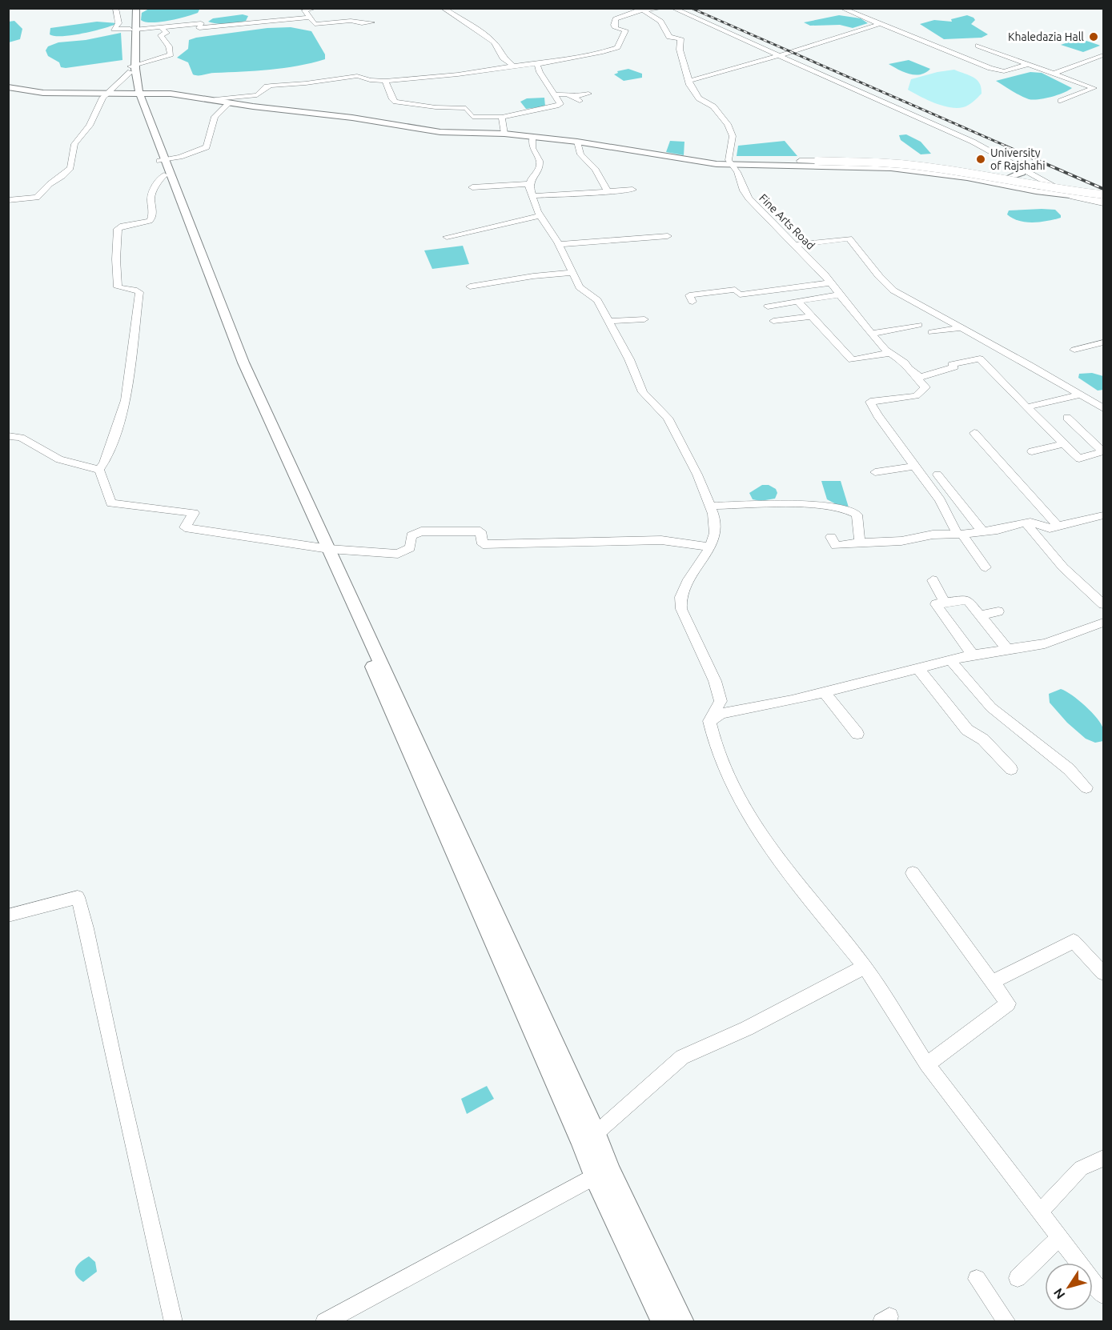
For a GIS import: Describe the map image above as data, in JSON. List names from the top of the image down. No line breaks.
{"streets":{"street":["Fine Arts Road"]},"places":["Khaledazia Hall","University of Rajshahi"],"north":"bottom left"}
